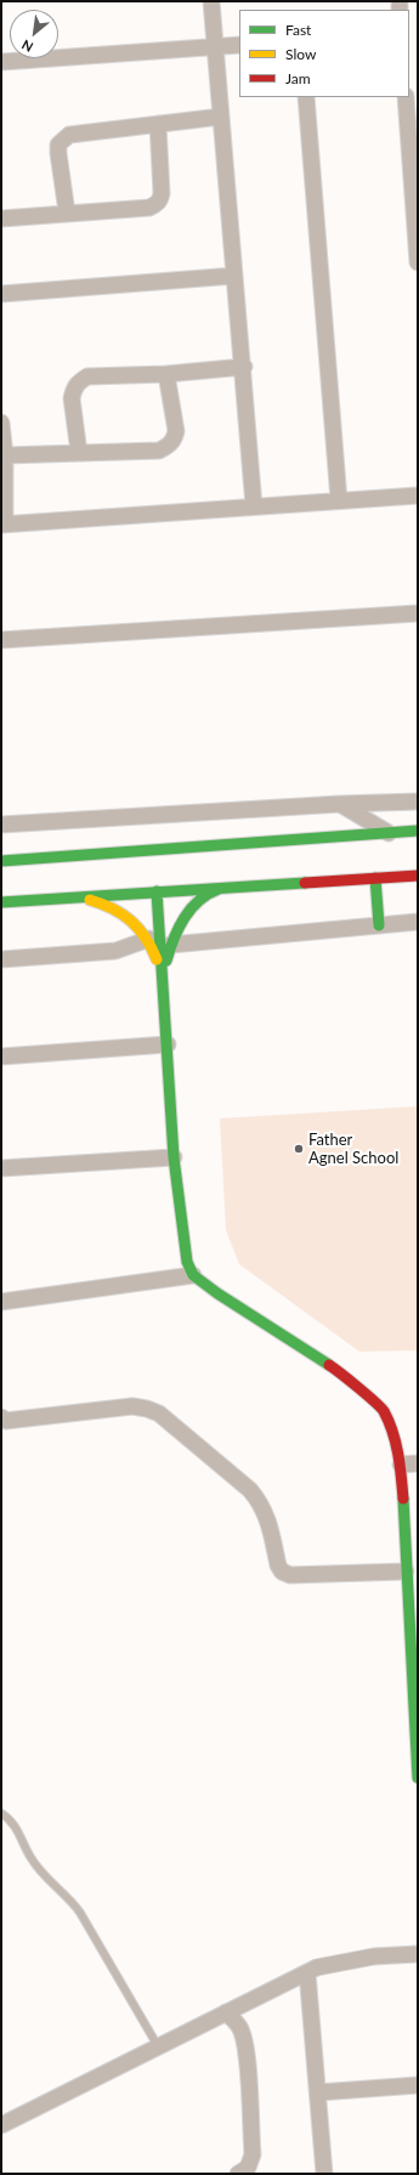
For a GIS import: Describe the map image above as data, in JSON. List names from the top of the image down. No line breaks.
{"places":["Father Agnel School"],"legend":["Fast","Slow","Jam"],"north":"bottom left"}
